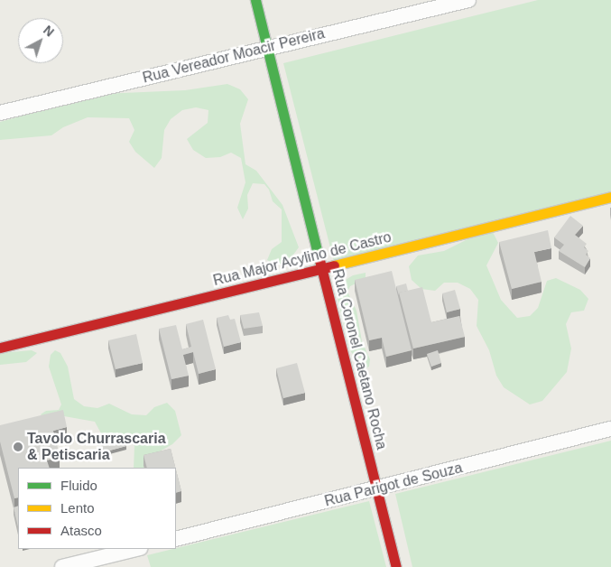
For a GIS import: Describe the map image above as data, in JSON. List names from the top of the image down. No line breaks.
{"streets":{"street":["Rua Vereador Moacir Pereira","Rua Major Acylino de Castro","Rua Coronel Caetano Rocha","Rua Parigot de Souza"]},"crossings":[["Rua Vereador Moacir Pereira","Rua Coronel Caetano Rocha"],["Rua Major Acylino de Castro","Rua Coronel Caetano Rocha"],["Rua Coronel Caetano Rocha","Rua Parigot de Souza"]],"places":["Tavolo Churrascaria & Petiscaria"],"legend":["Fluido","Lento","Atasco"],"north":"top right"}
